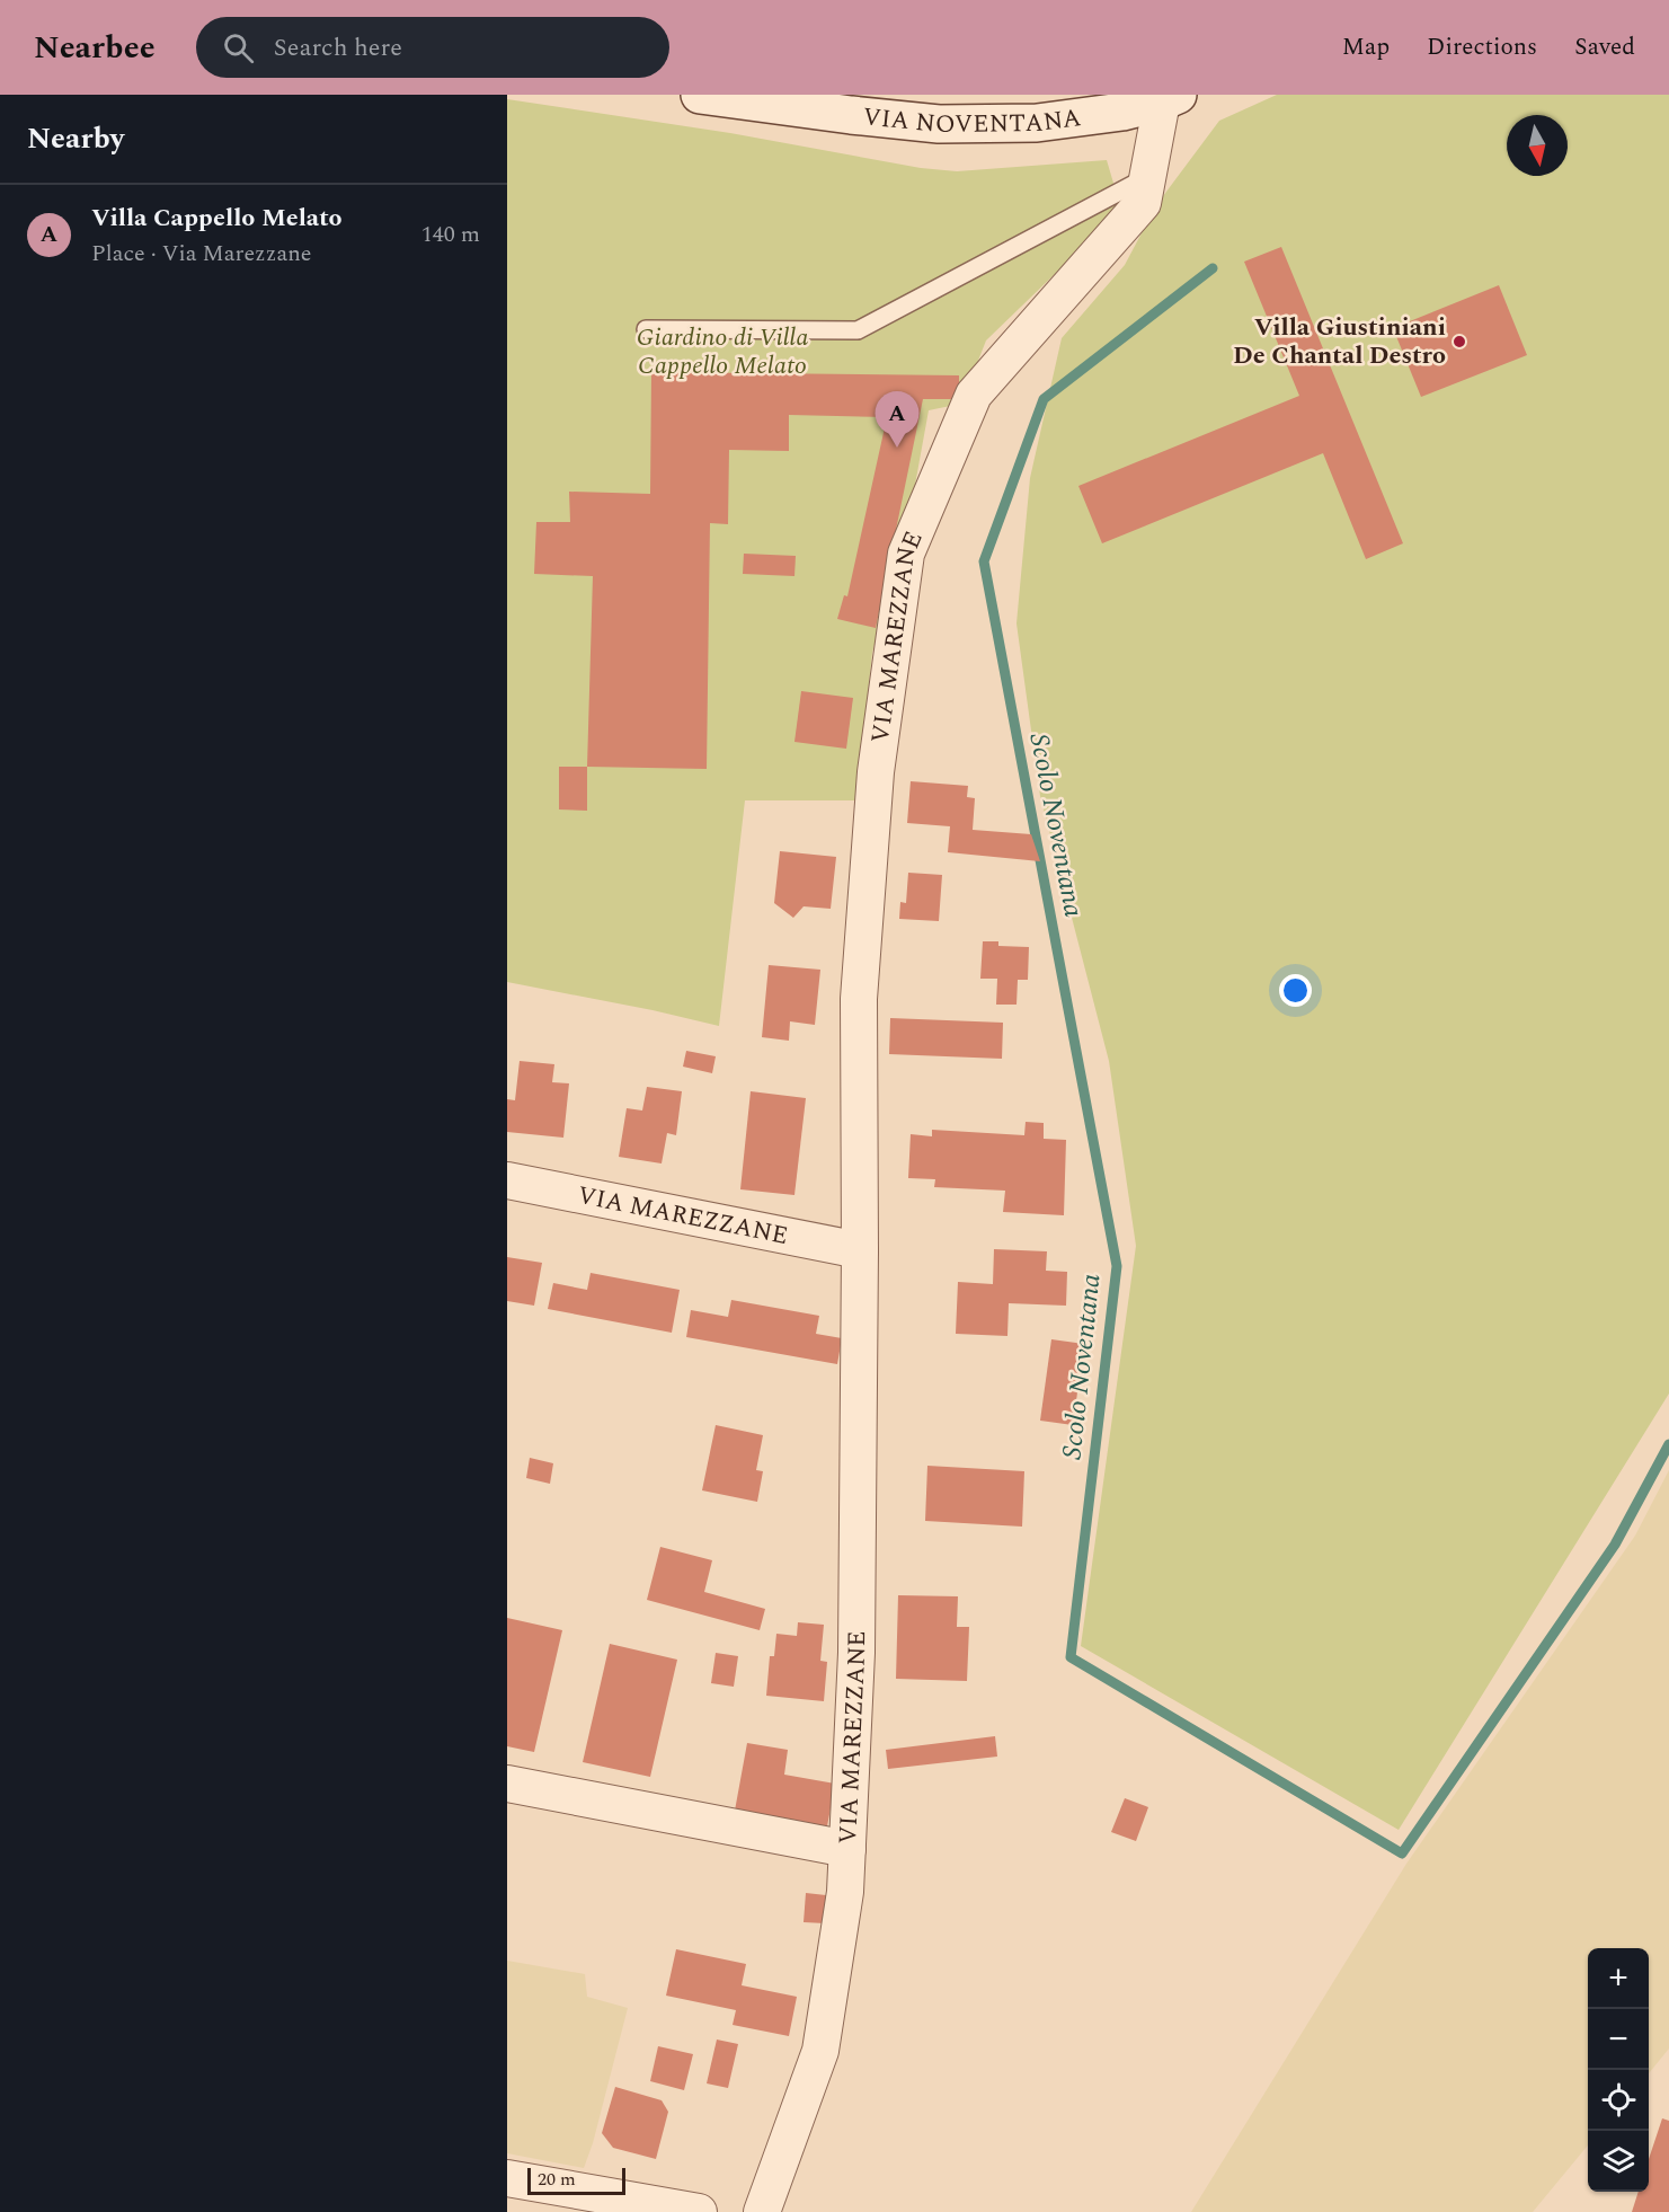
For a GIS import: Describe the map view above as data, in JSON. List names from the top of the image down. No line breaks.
{"streets":{"street":["VIA NOVENTANA","VIA MAREZZANE"]},"crossings":[["VIA NOVENTANA","VIA MAREZZANE"]],"water":["Scolo Noventana"],"parks":["Giardino di Villa Cappello Melato"],"places":["Villa Giustiniani De Chantal Destro"],"scale_bar":"20 m","north":"bottom","page":{"header":"Nearbee","search":"Search here","nav":["Map","Directions","Saved"],"heading":"Nearby","list":[{"mark":"A","name":"Villa Cappello Melato","note":"Place · Via Marezzane","value":"140 m"}],"pins":"A","map_buttons":["+","−"],"scale":"20 m"}}
